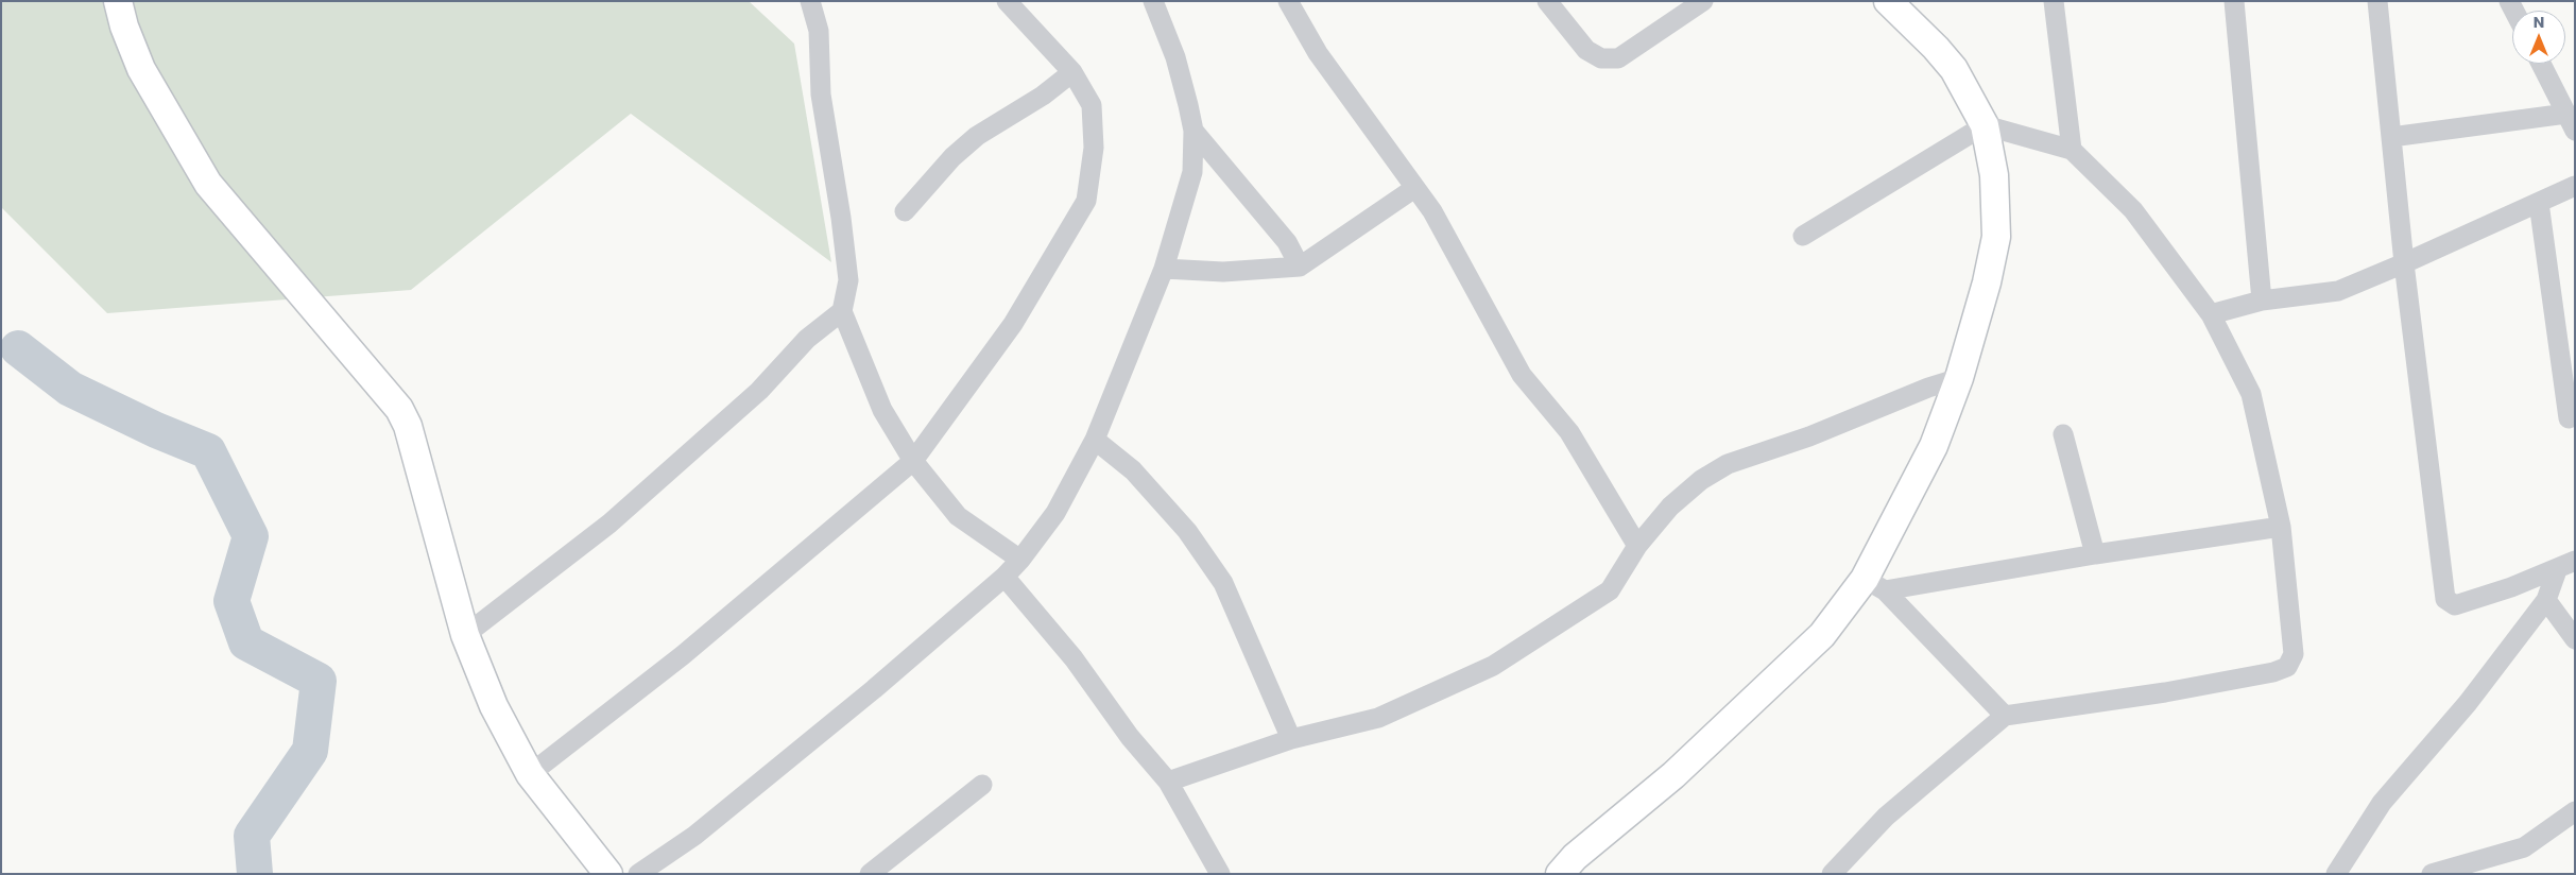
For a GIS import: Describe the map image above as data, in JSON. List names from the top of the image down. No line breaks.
{"north":"top"}
